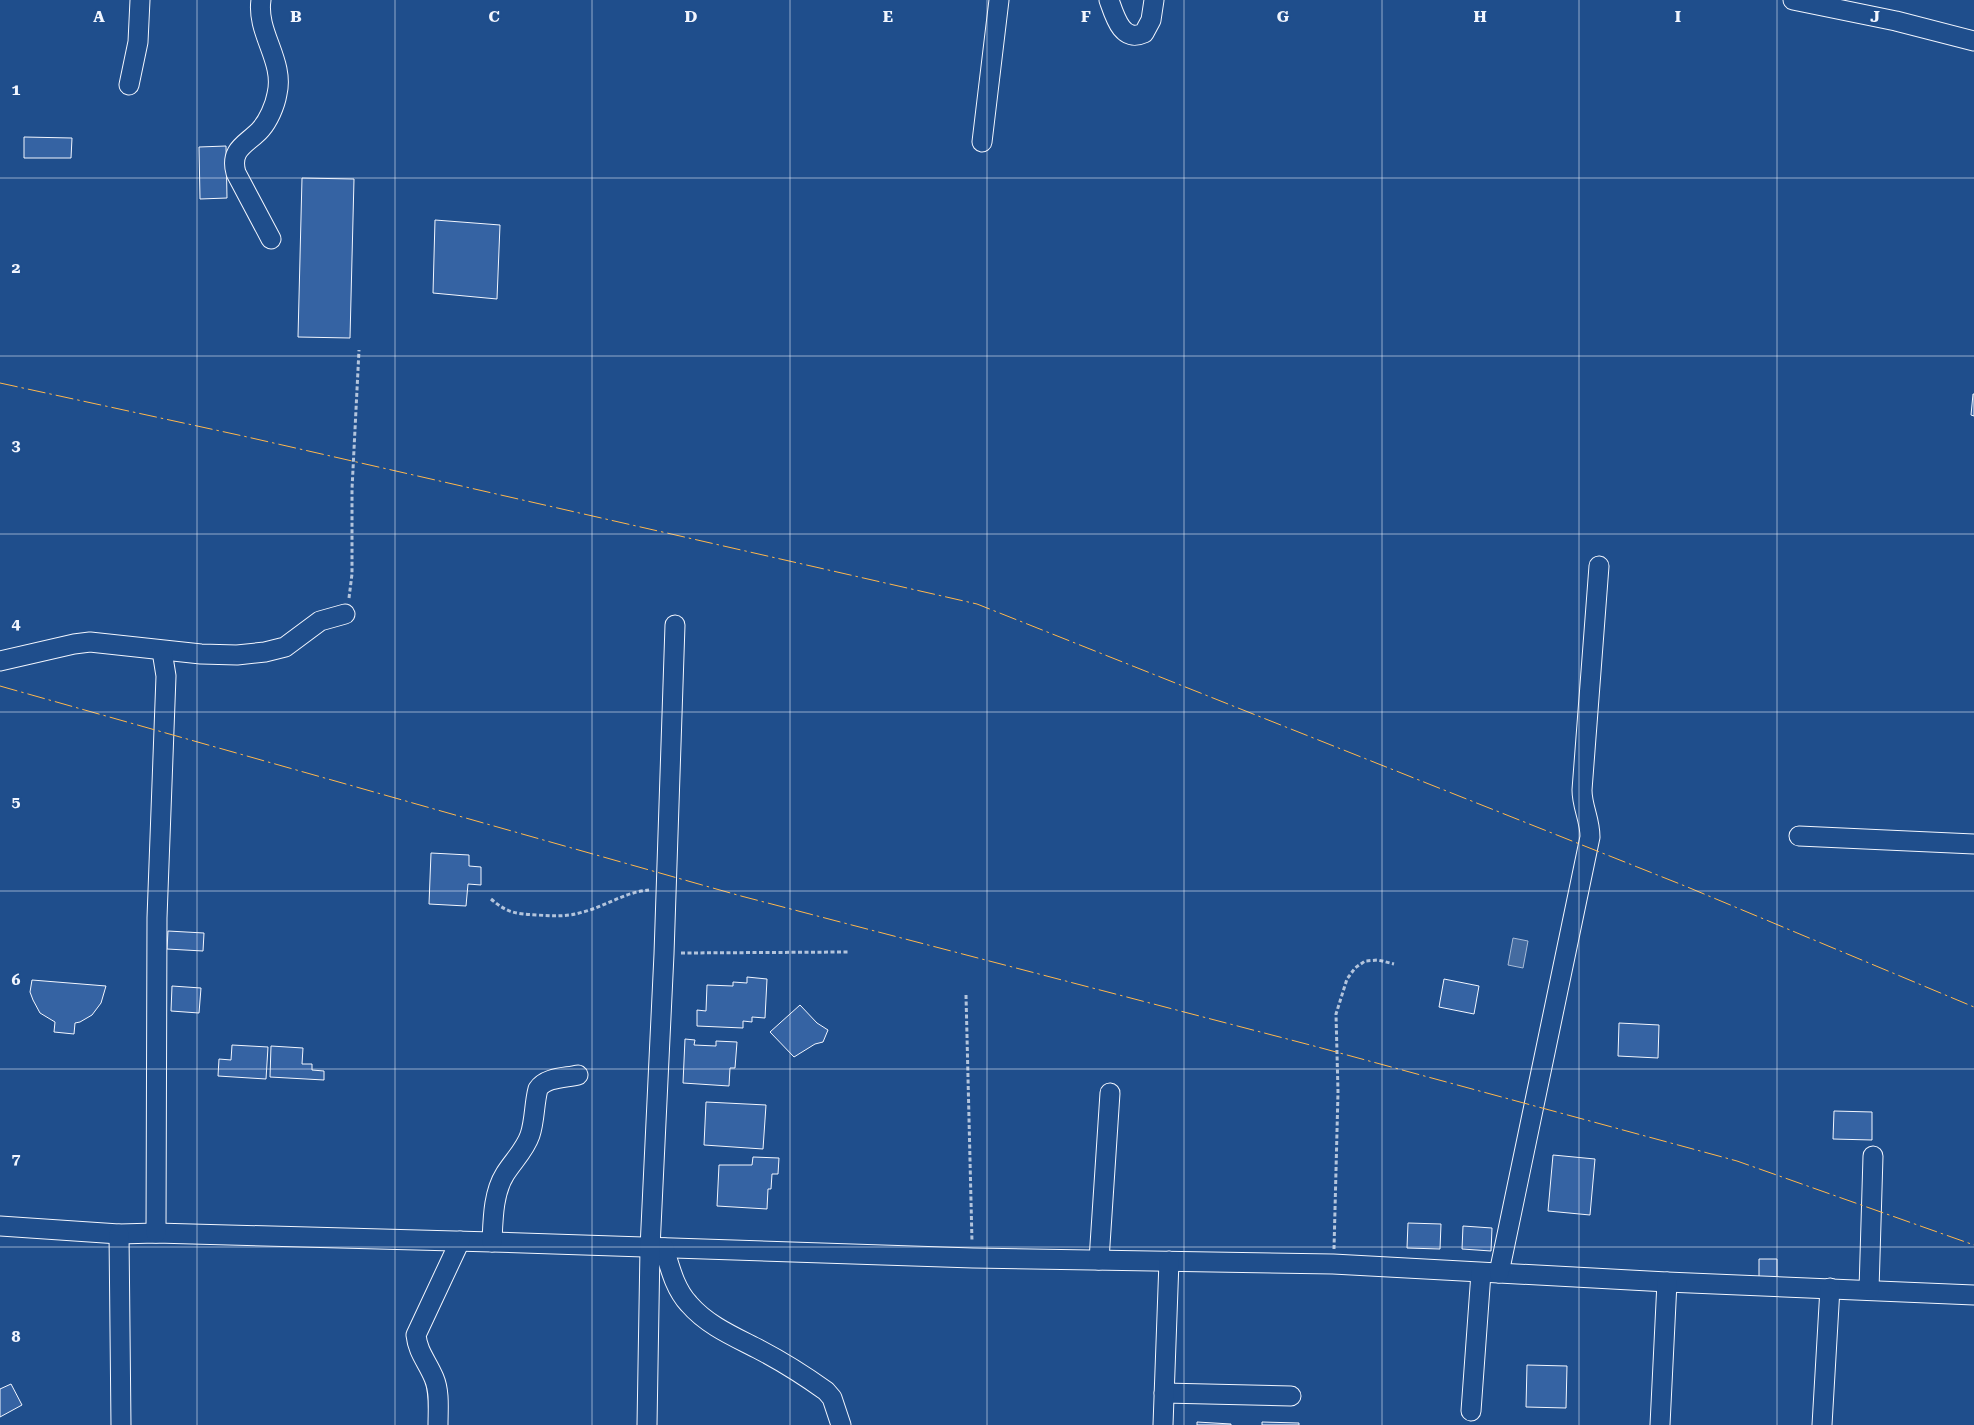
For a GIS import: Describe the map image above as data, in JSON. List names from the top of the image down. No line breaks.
{"grid":{"columns":["A","B","C","D","E","F","G","H","I","J"],"rows":["1","2","3","4","5","6","7","8"]}}
